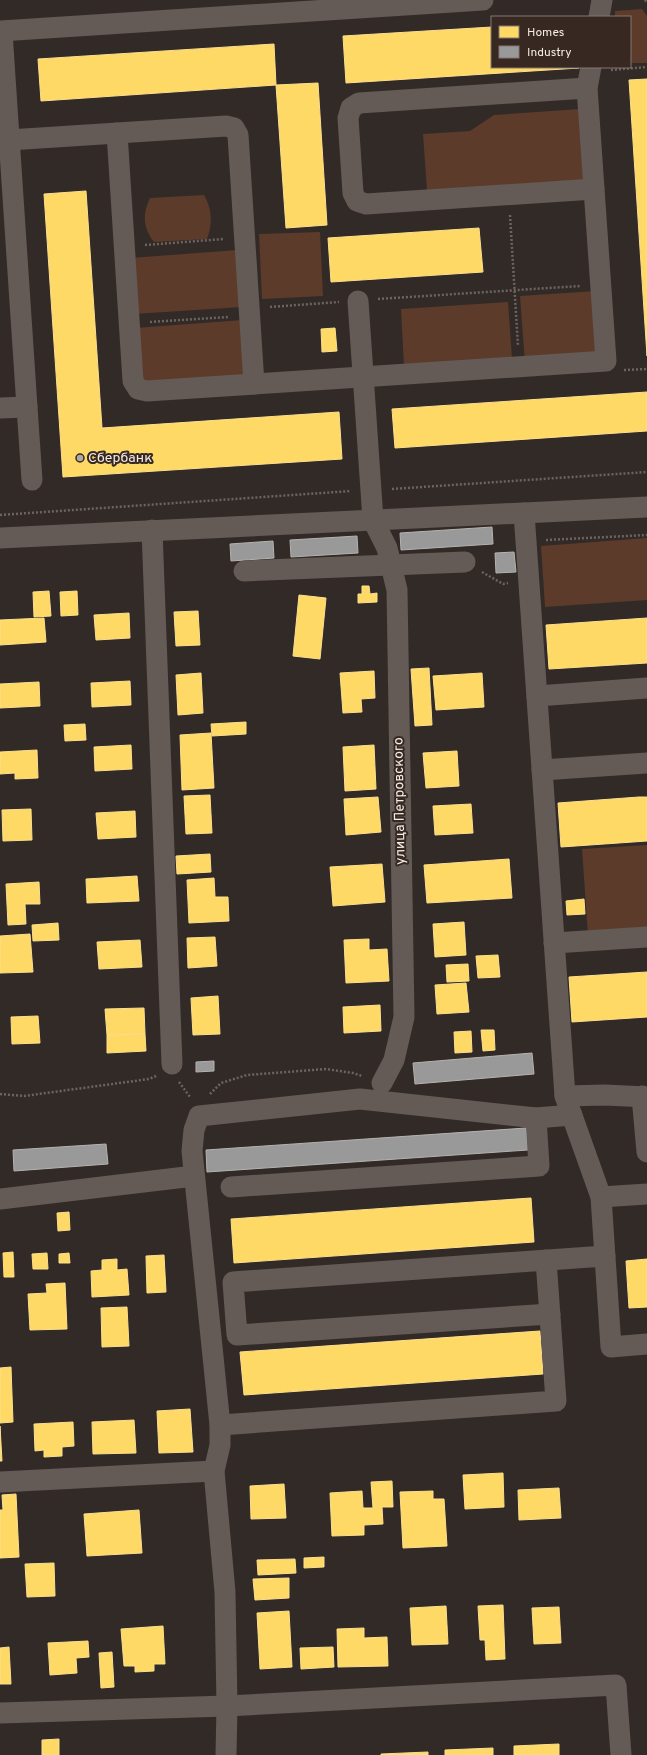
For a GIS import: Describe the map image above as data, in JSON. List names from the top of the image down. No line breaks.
{"streets":{"street":["улица Петровского"]},"places":["Сбербанк"],"legend":["Homes","Industry"]}
